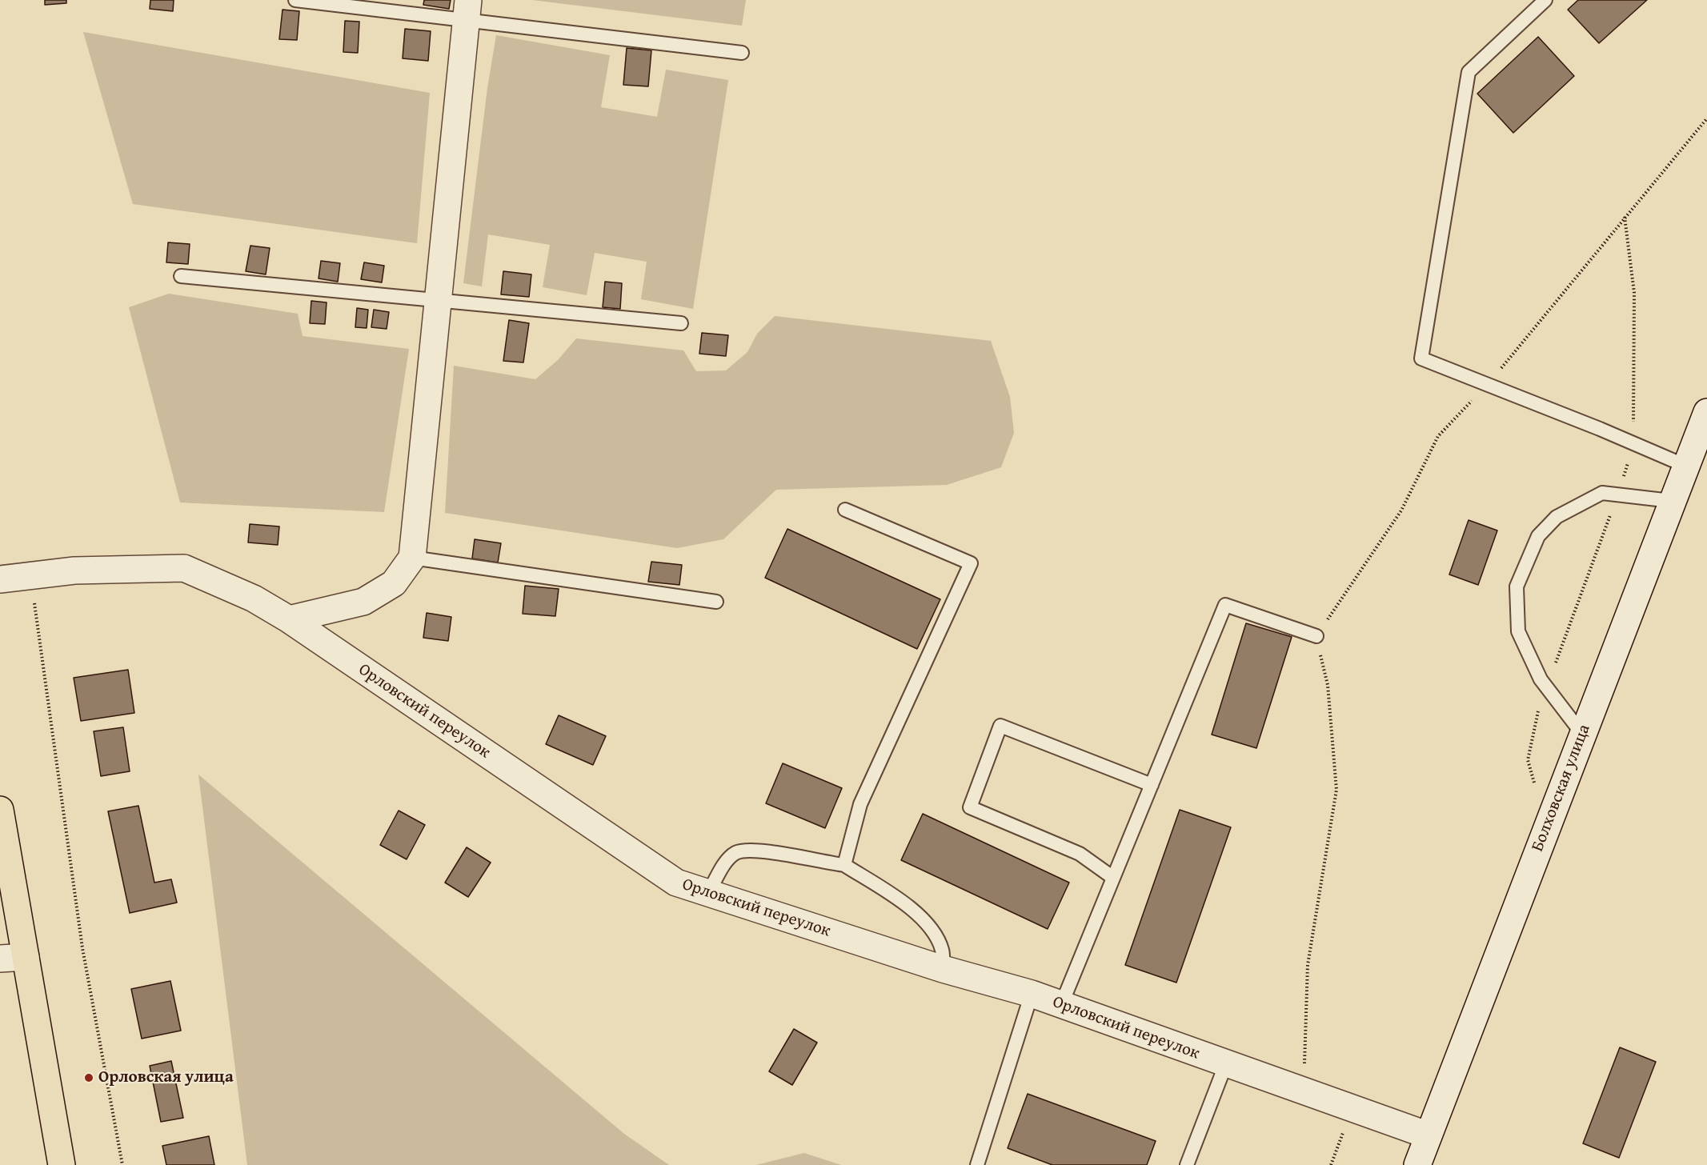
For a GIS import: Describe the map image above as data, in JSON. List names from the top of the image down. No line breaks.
{"streets":{"street":["Орловский переулок","Болховская улица"]},"crossings":[["Орловский переулок","Болховская улица"]],"places":["Орловская улица"]}
